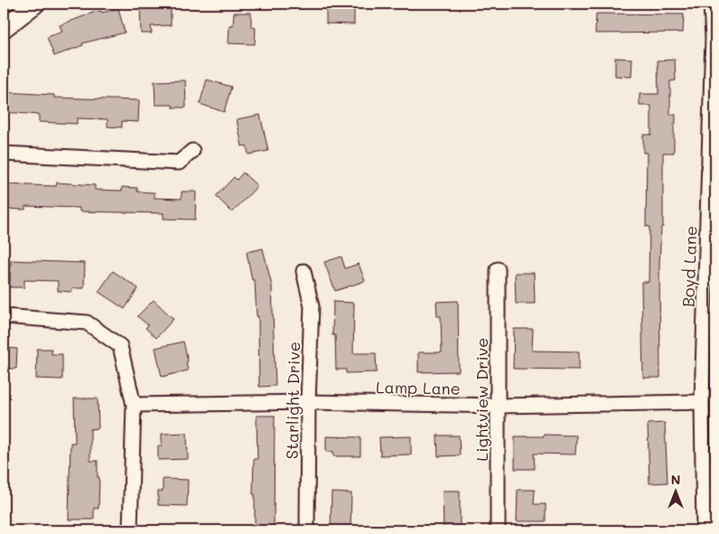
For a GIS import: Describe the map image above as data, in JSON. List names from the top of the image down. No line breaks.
{"streets":{"street":["Boyd Lane","Lamp Lane","Lightview Drive","Starlight Drive"]},"crossings":[["Boyd Lane","Lamp Lane"],["Lamp Lane","Lightview Drive"],["Lamp Lane","Starlight Drive"]],"north":"top"}
